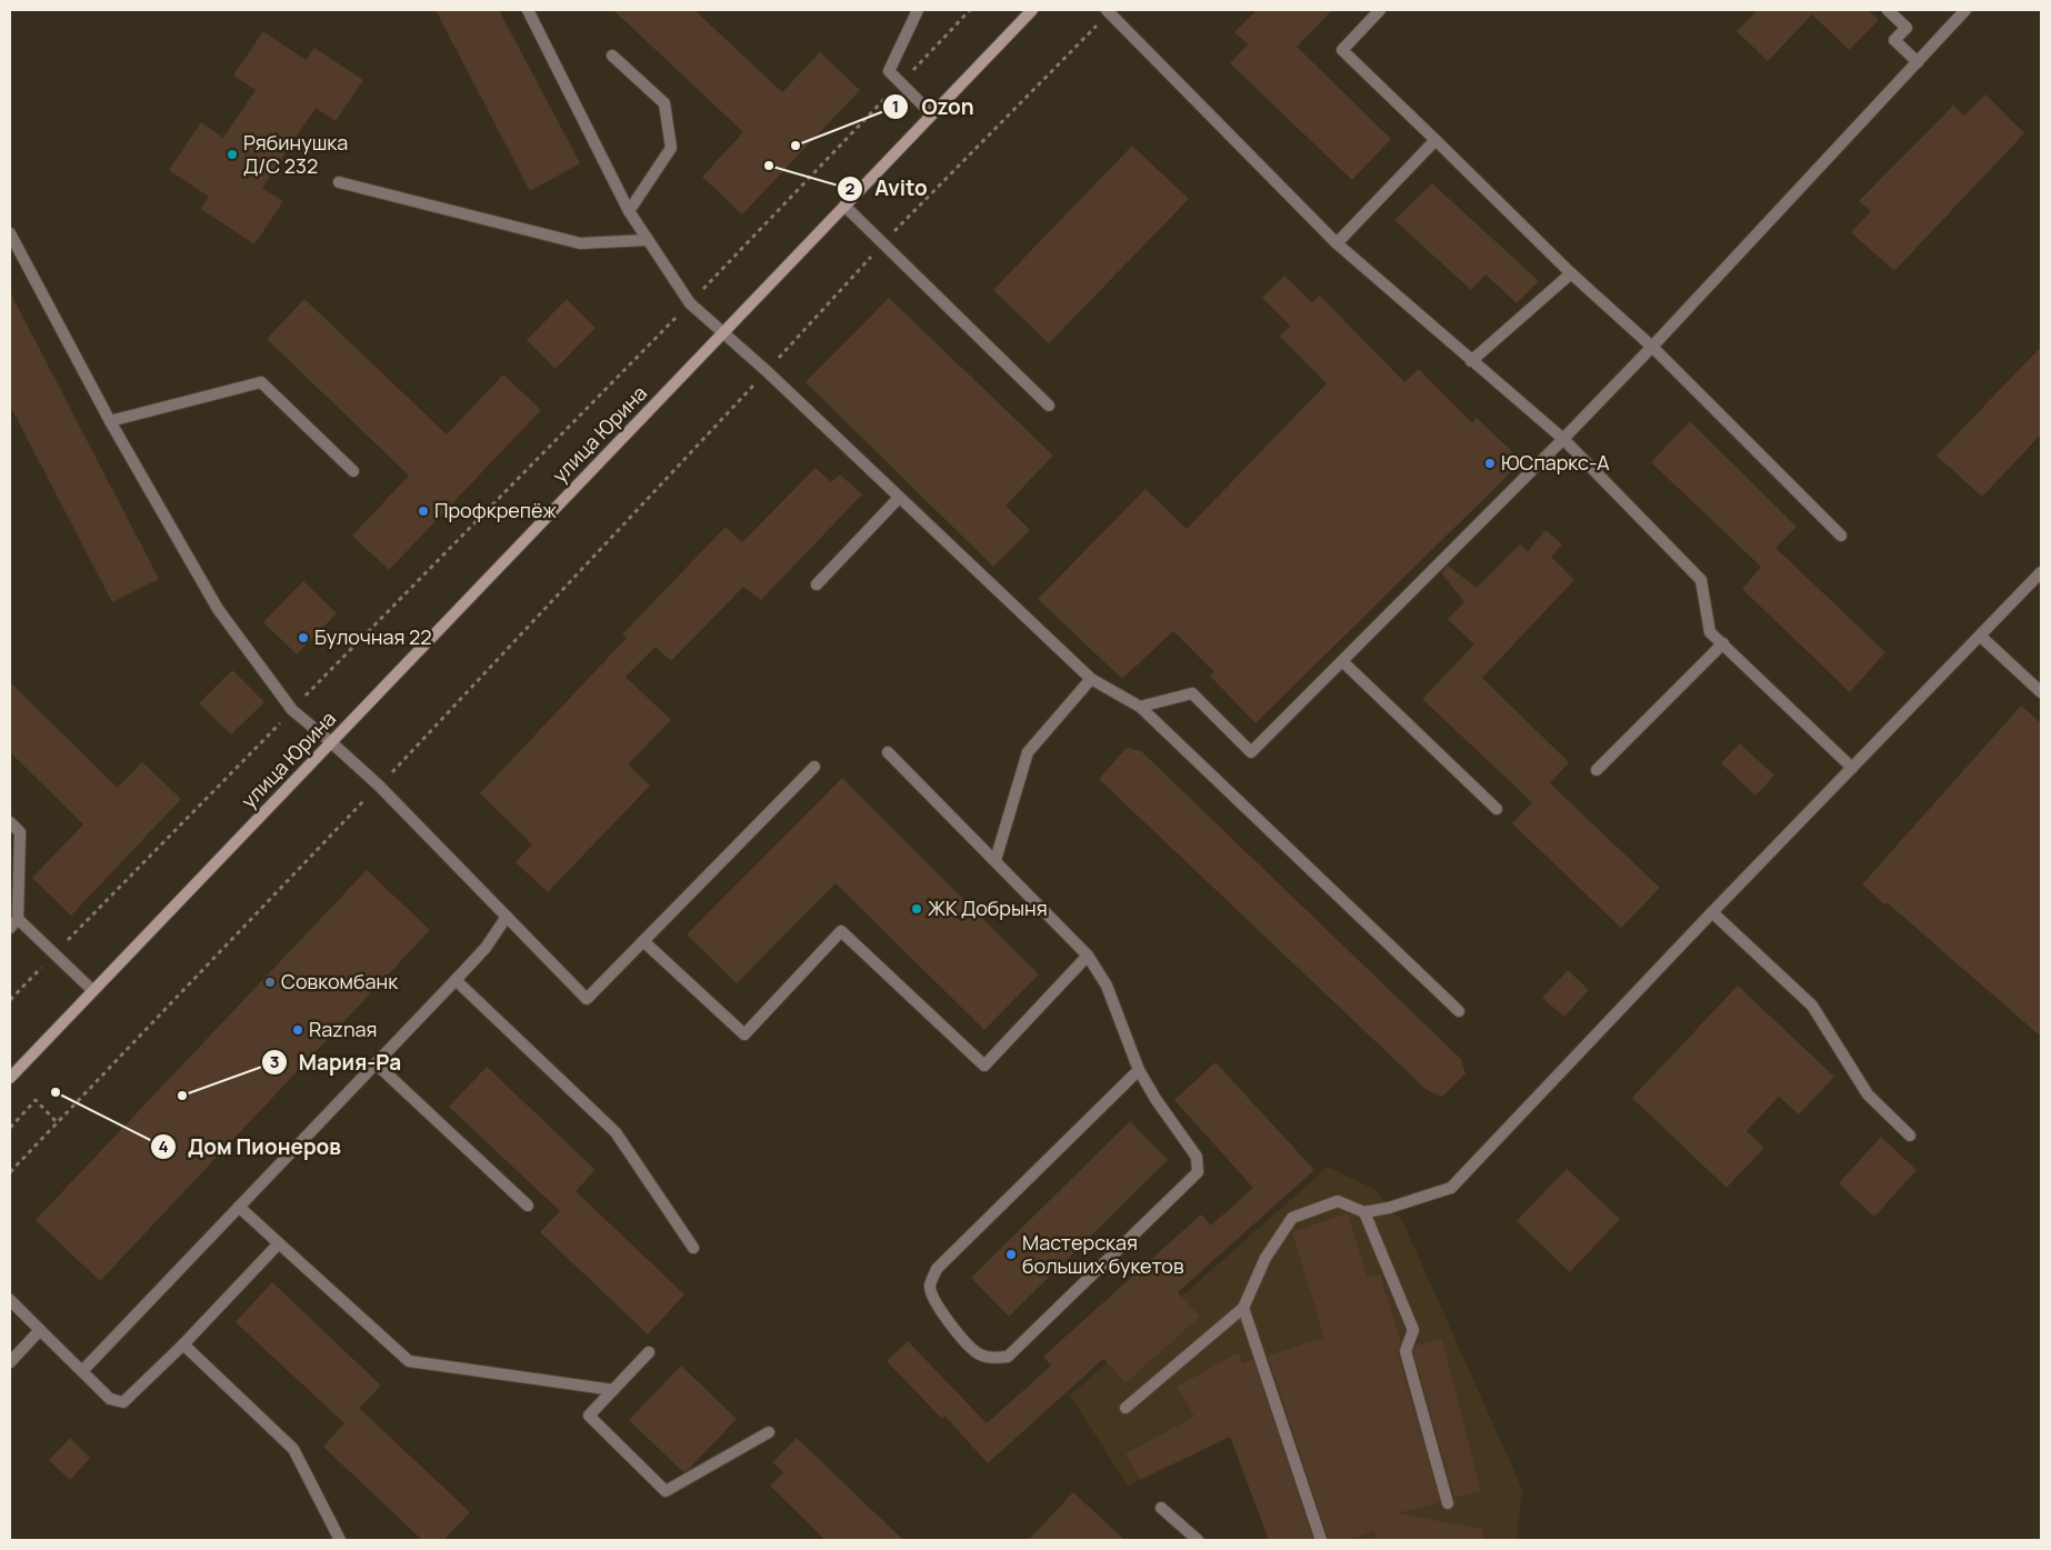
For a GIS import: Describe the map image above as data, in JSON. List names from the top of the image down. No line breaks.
{"streets":{"main road":["улица Юрина"]},"places":["Ozon","Рябинушка Д/С 232","Avito","ЮСпаркс-А","Профкрепёж","Булочная 22","ЖК Добрыня","Совкомбанк","Raznaя","Дом Пионеров","Мария-Ра","Мастерская больших букетов"]}
